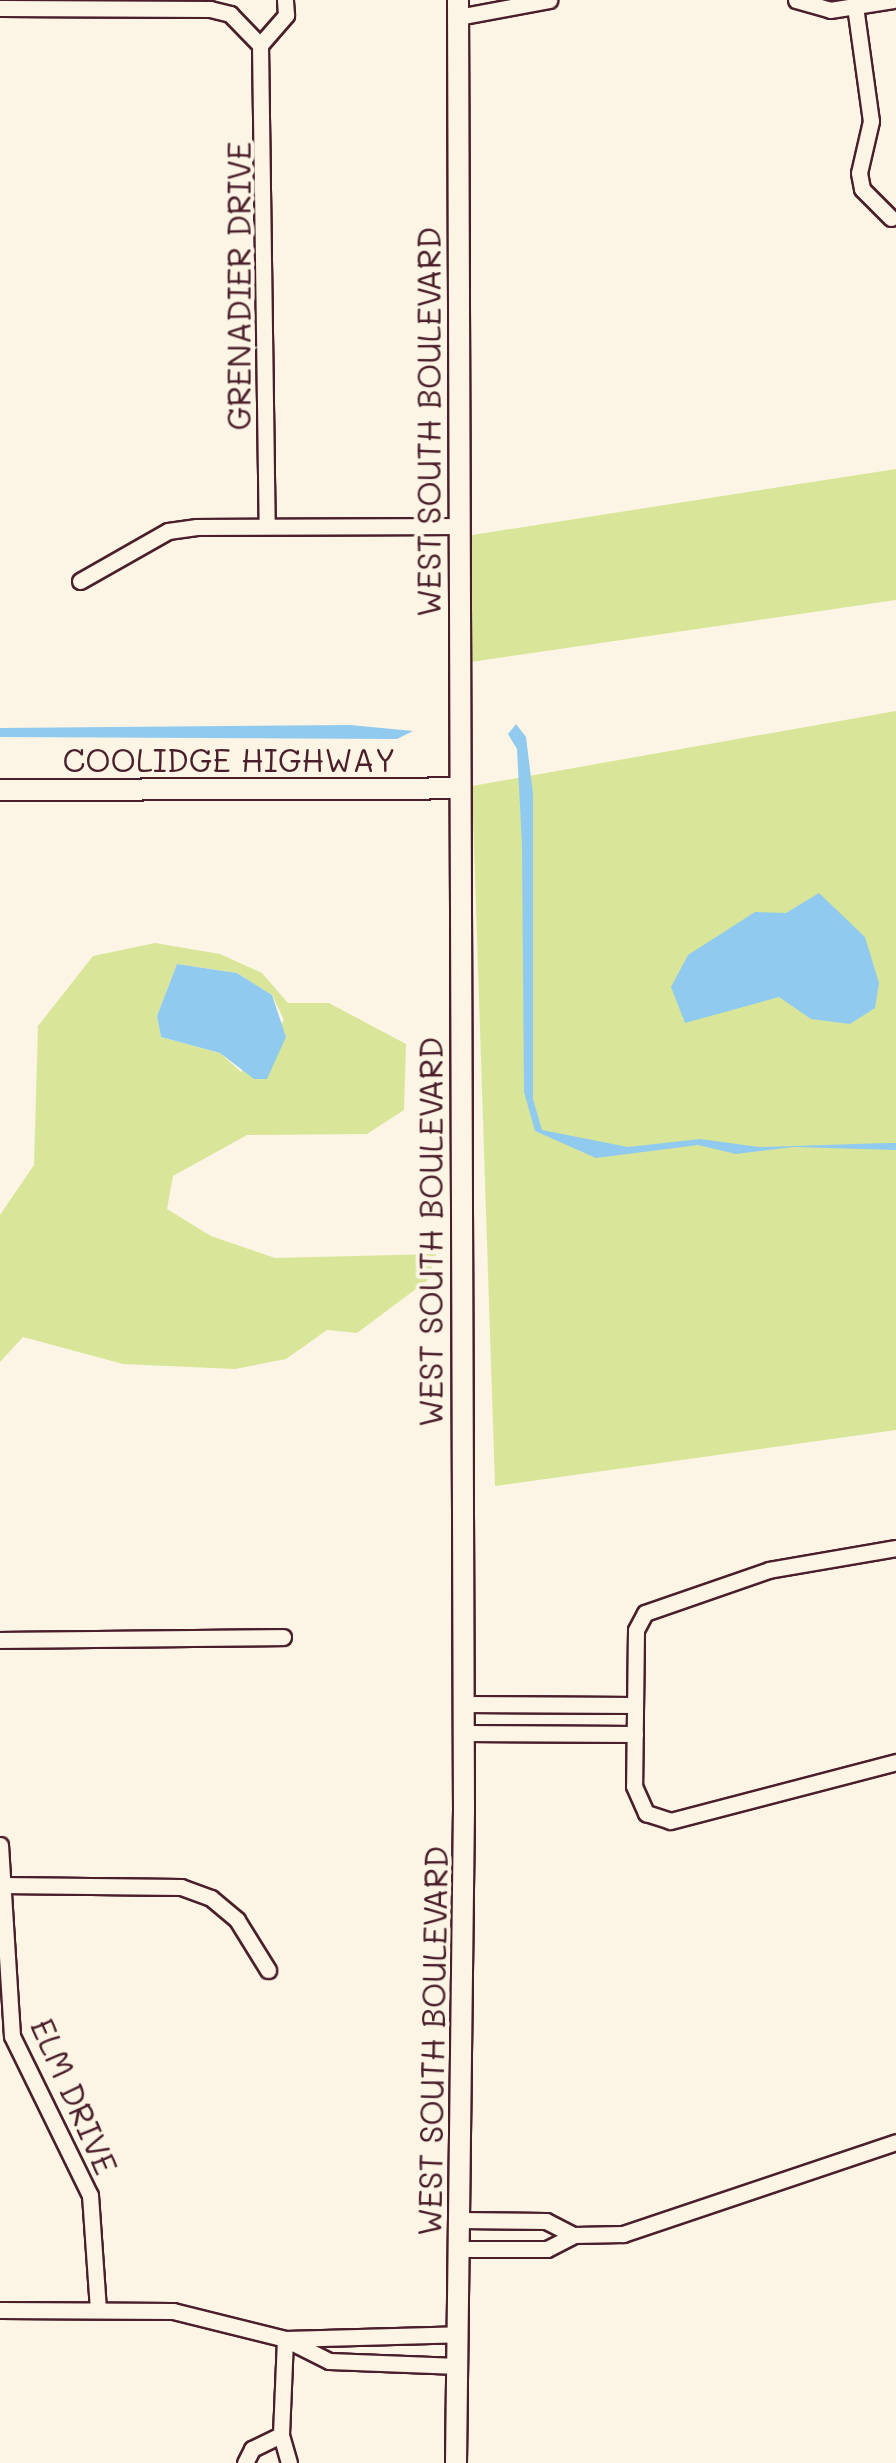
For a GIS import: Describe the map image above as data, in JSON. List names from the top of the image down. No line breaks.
{"streets":{"main road":["WEST SOUTH BOULEVARD","COOLIDGE HIGHWAY"],"street":["GRENADIER DRIVE","ELM DRIVE"]},"crossings":[["WEST SOUTH BOULEVARD","COOLIDGE HIGHWAY"]]}
